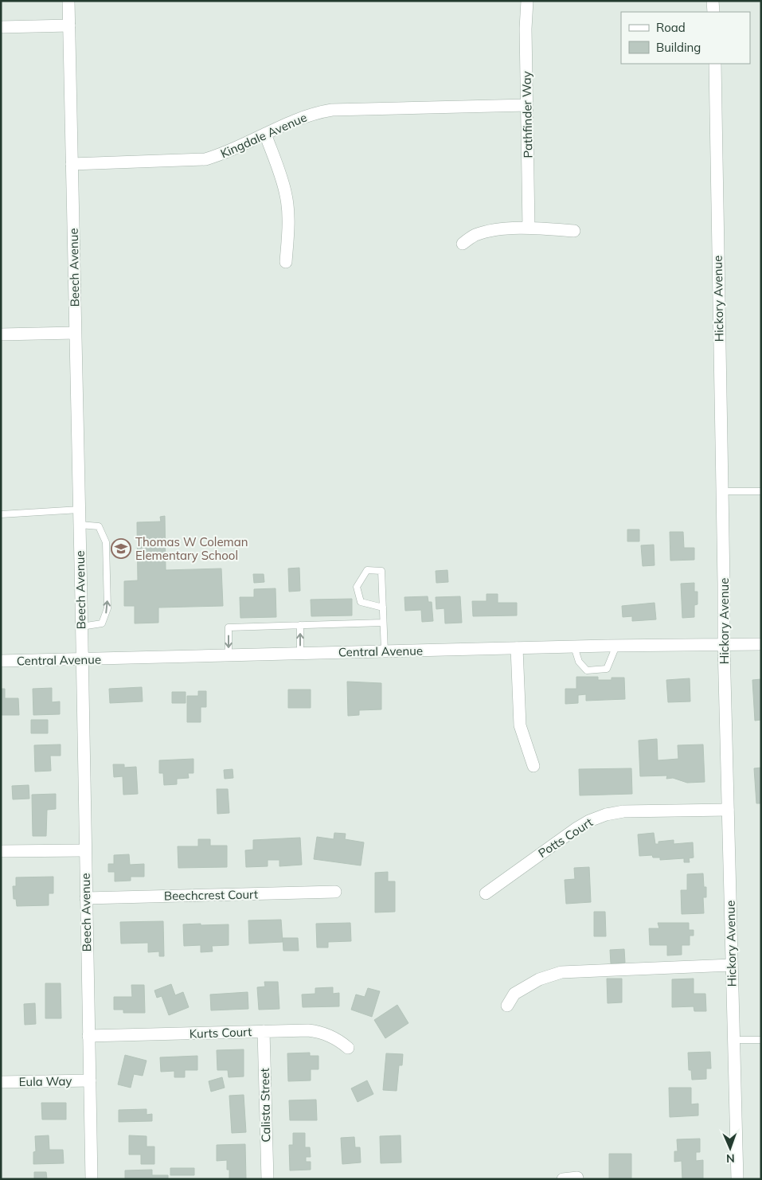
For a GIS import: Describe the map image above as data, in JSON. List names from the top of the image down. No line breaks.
{"streets":{"street":["Pathfinder Way","Kingdale Avenue","Beech Avenue","Hickory Avenue","Central Avenue","Potts Court","Beechcrest Court","Kurts Court","Eula Way","Calista Street"]},"crossings":[["Pathfinder Way","Kingdale Avenue"],["Kingdale Avenue","Beech Avenue"],["Beech Avenue","Central Avenue"],["Beech Avenue","Beechcrest Court"],["Beech Avenue","Kurts Court"],["Beech Avenue","Eula Way"],["Hickory Avenue","Central Avenue"],["Hickory Avenue","Potts Court"],["Kurts Court","Calista Street"]],"places":{"school or university":["Thomas W Coleman Elementary School"]},"legend":["Road","Building"],"north":"bottom"}
